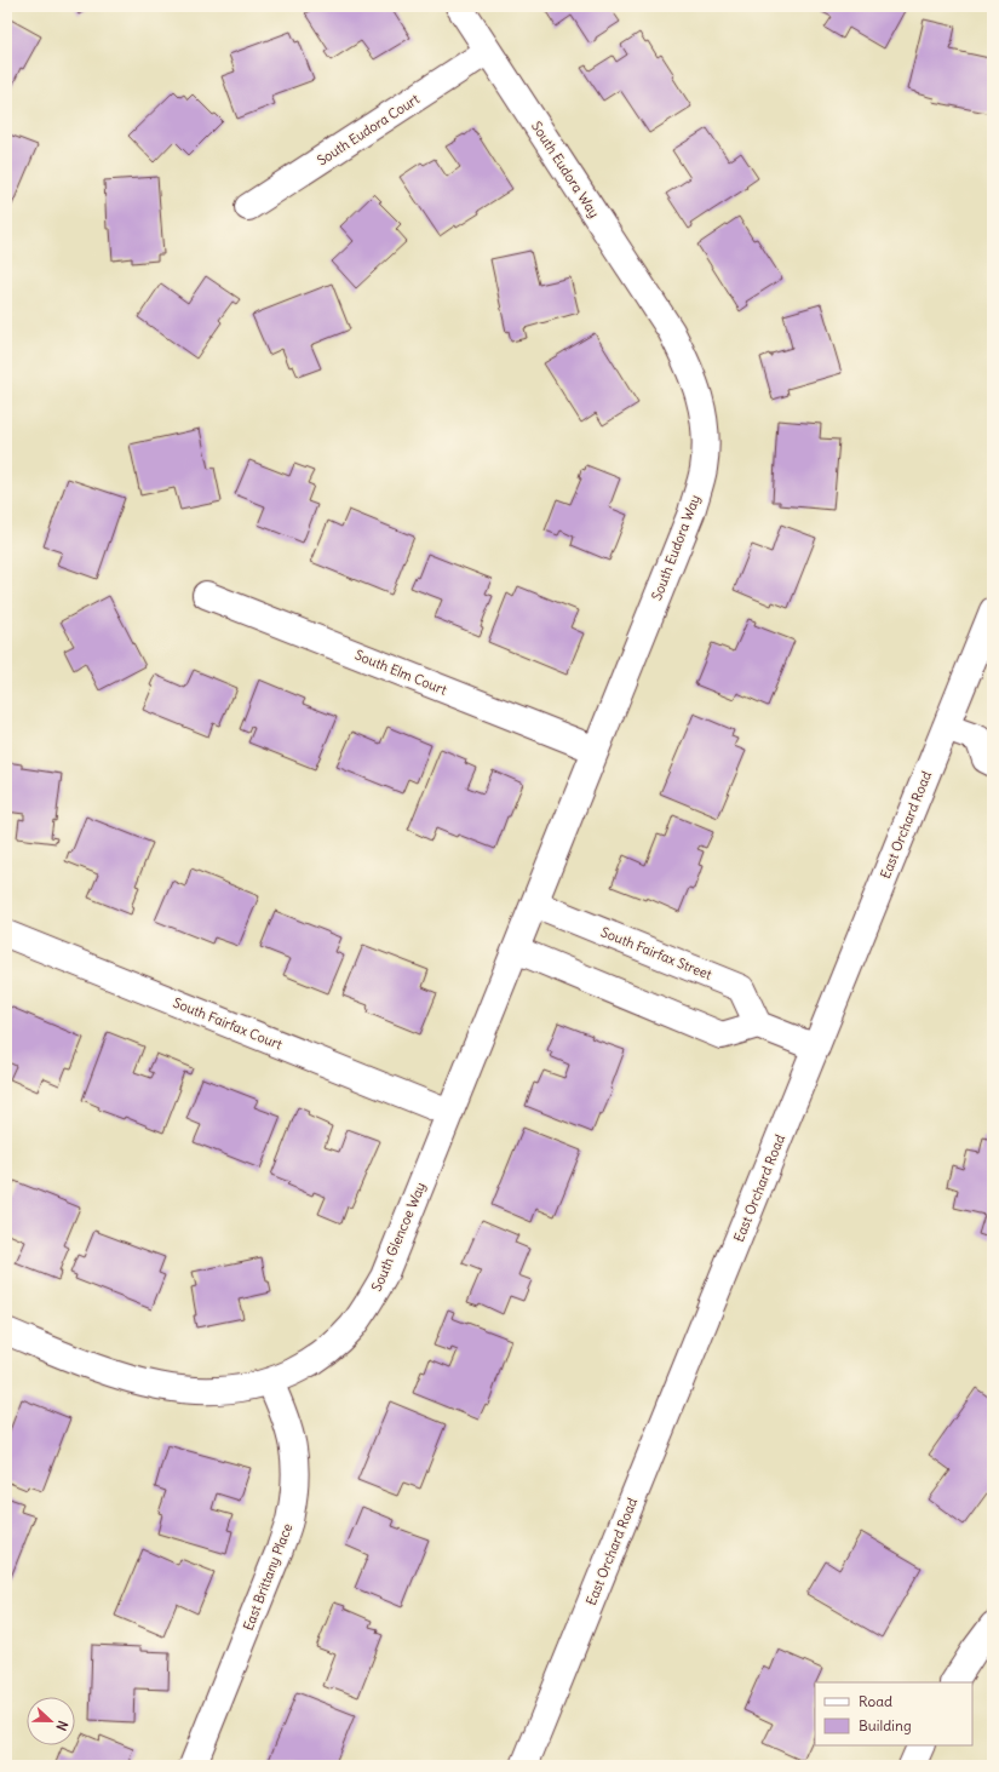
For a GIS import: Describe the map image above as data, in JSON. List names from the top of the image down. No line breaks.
{"streets":{"street":["South Eudora Court","South Eudora Way","South Elm Court","East Orchard Road","South Fairfax Street","South Fairfax Court","South Glencoe Way","East Brittany Place"]},"crossings":[["South Eudora Court","South Eudora Way"],["South Eudora Way","South Elm Court"],["South Eudora Way","South Fairfax Street"],["South Eudora Way","South Glencoe Way"],["South Fairfax Street","South Glencoe Way"],["South Fairfax Court","South Glencoe Way"],["South Glencoe Way","East Brittany Place"]],"legend":["Road","Building"],"north":"right"}
